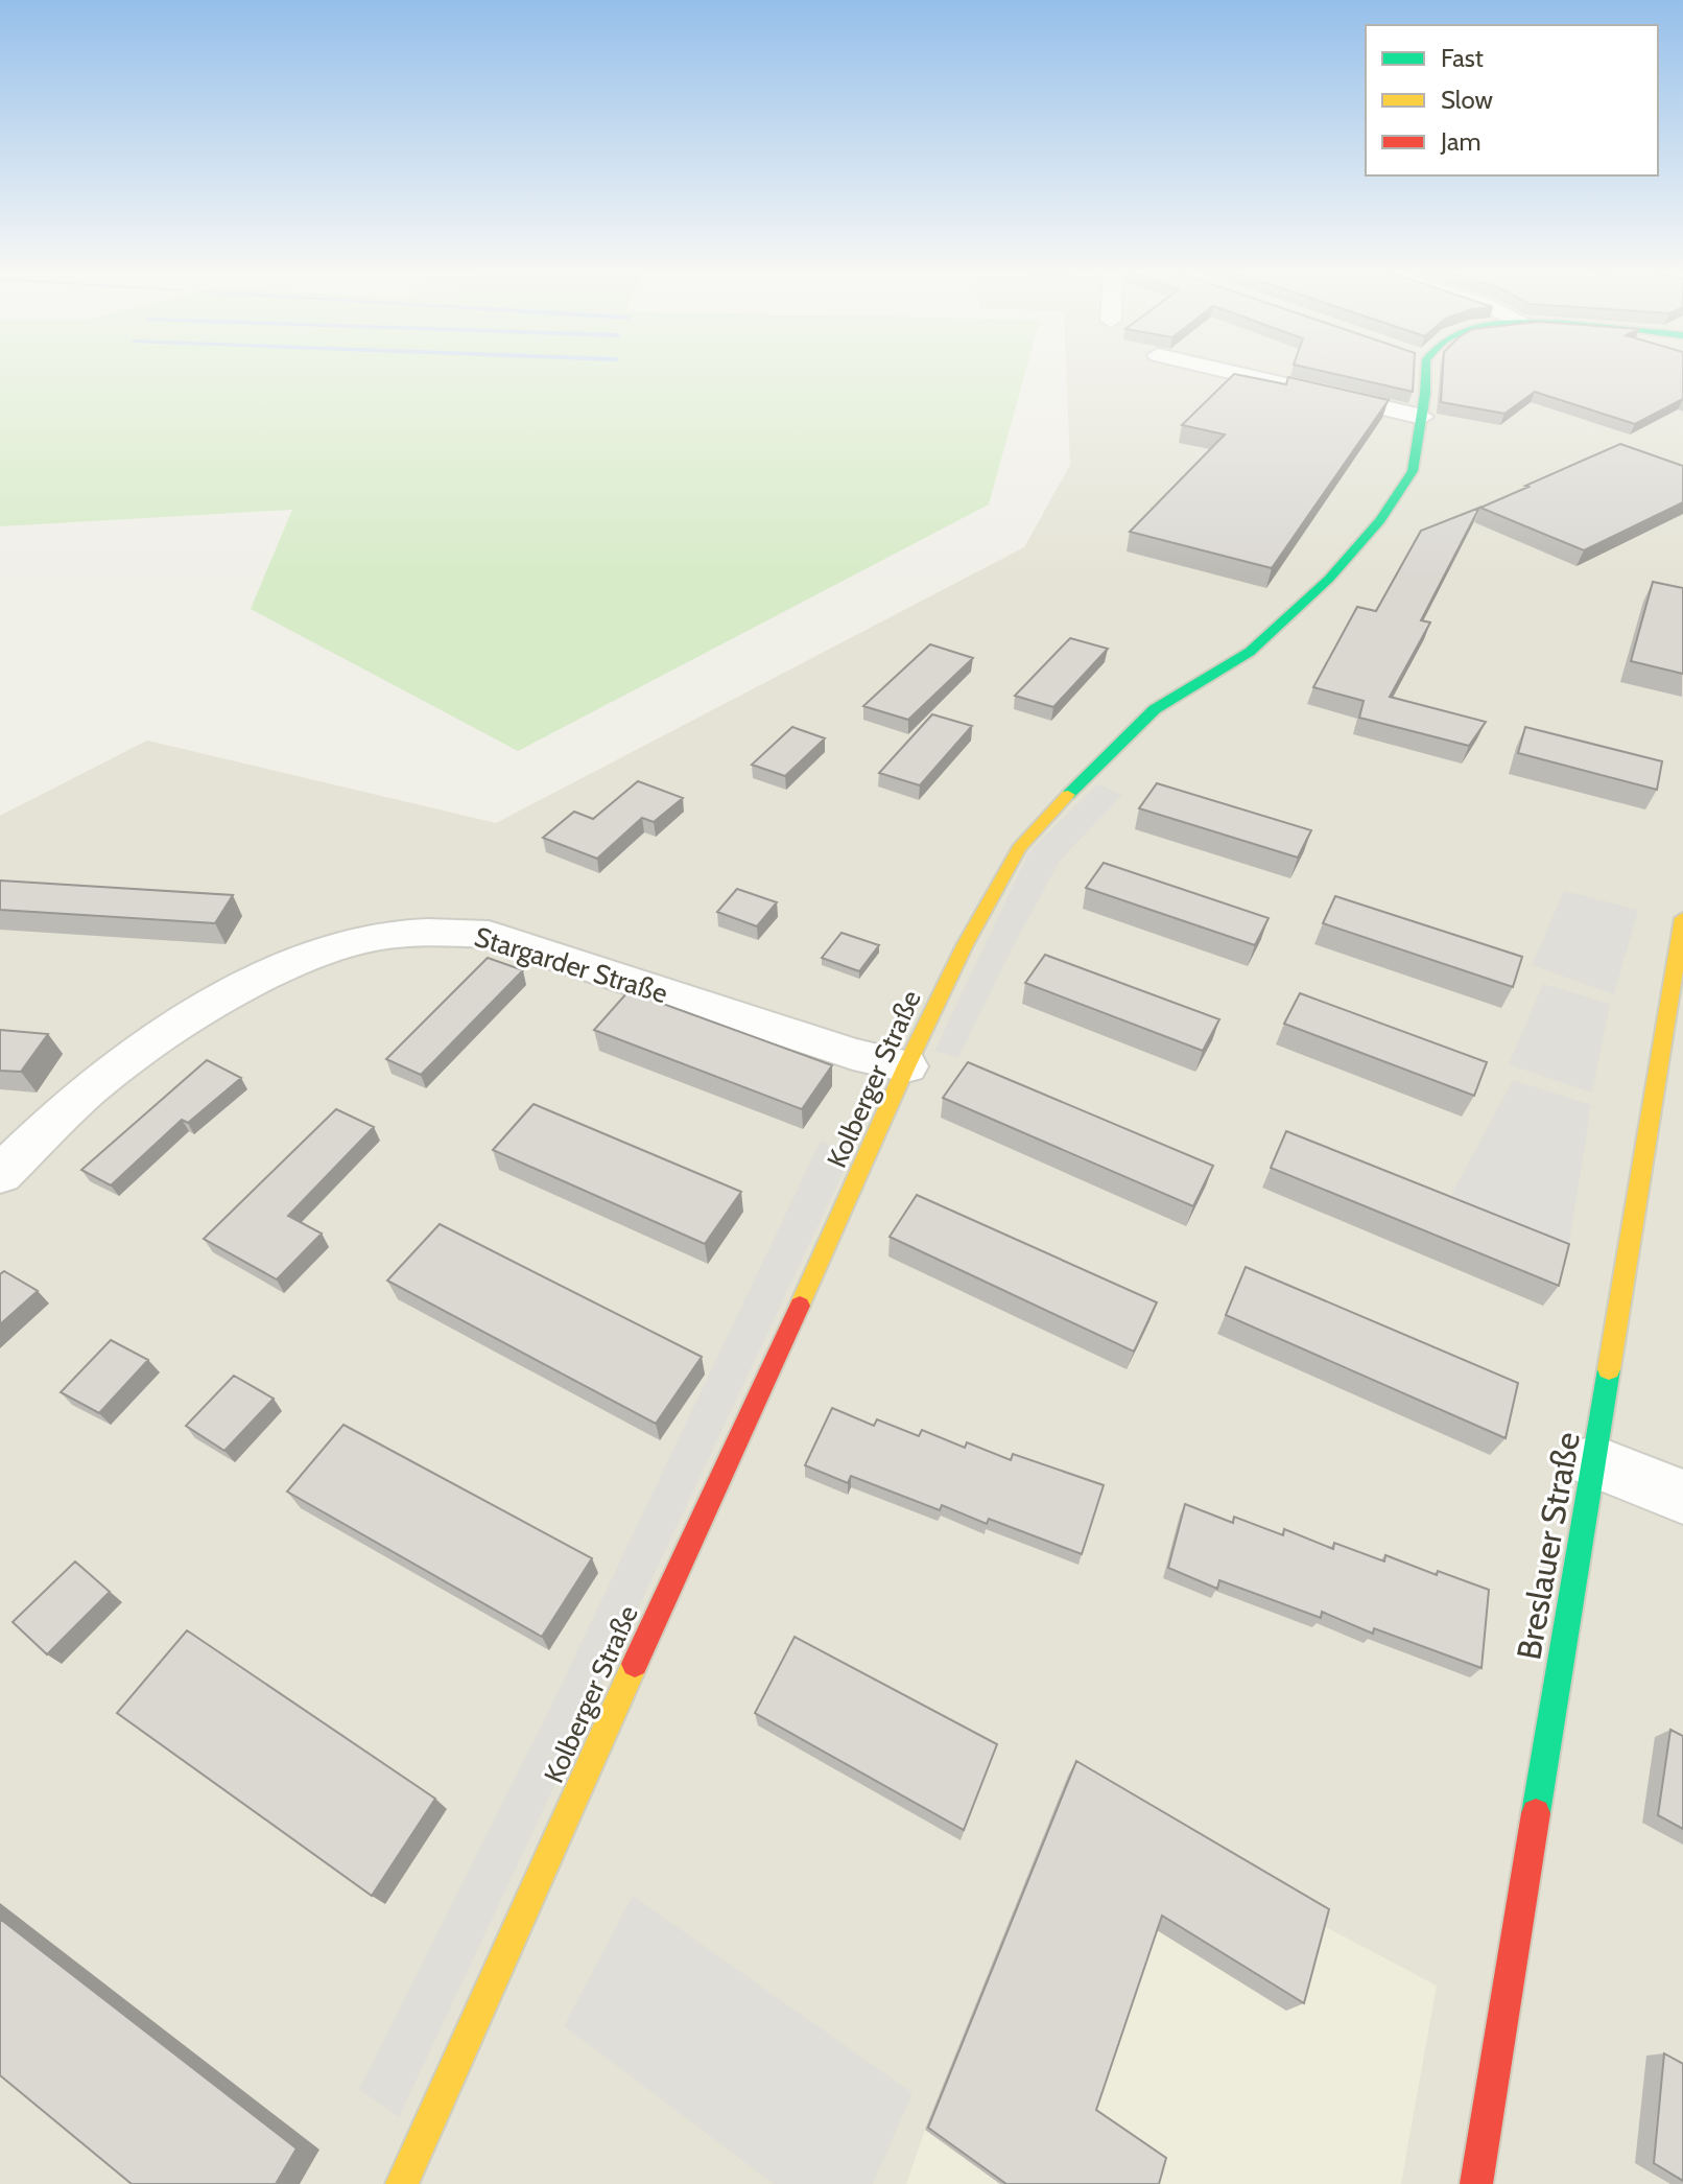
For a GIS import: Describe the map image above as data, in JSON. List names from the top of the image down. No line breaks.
{"streets":{"street":["Stargarder Straße","Kolberger Straße","Breslauer Straße"]},"crossings":[["Stargarder Straße","Kolberger Straße"]],"legend":["Fast","Slow","Jam"]}
